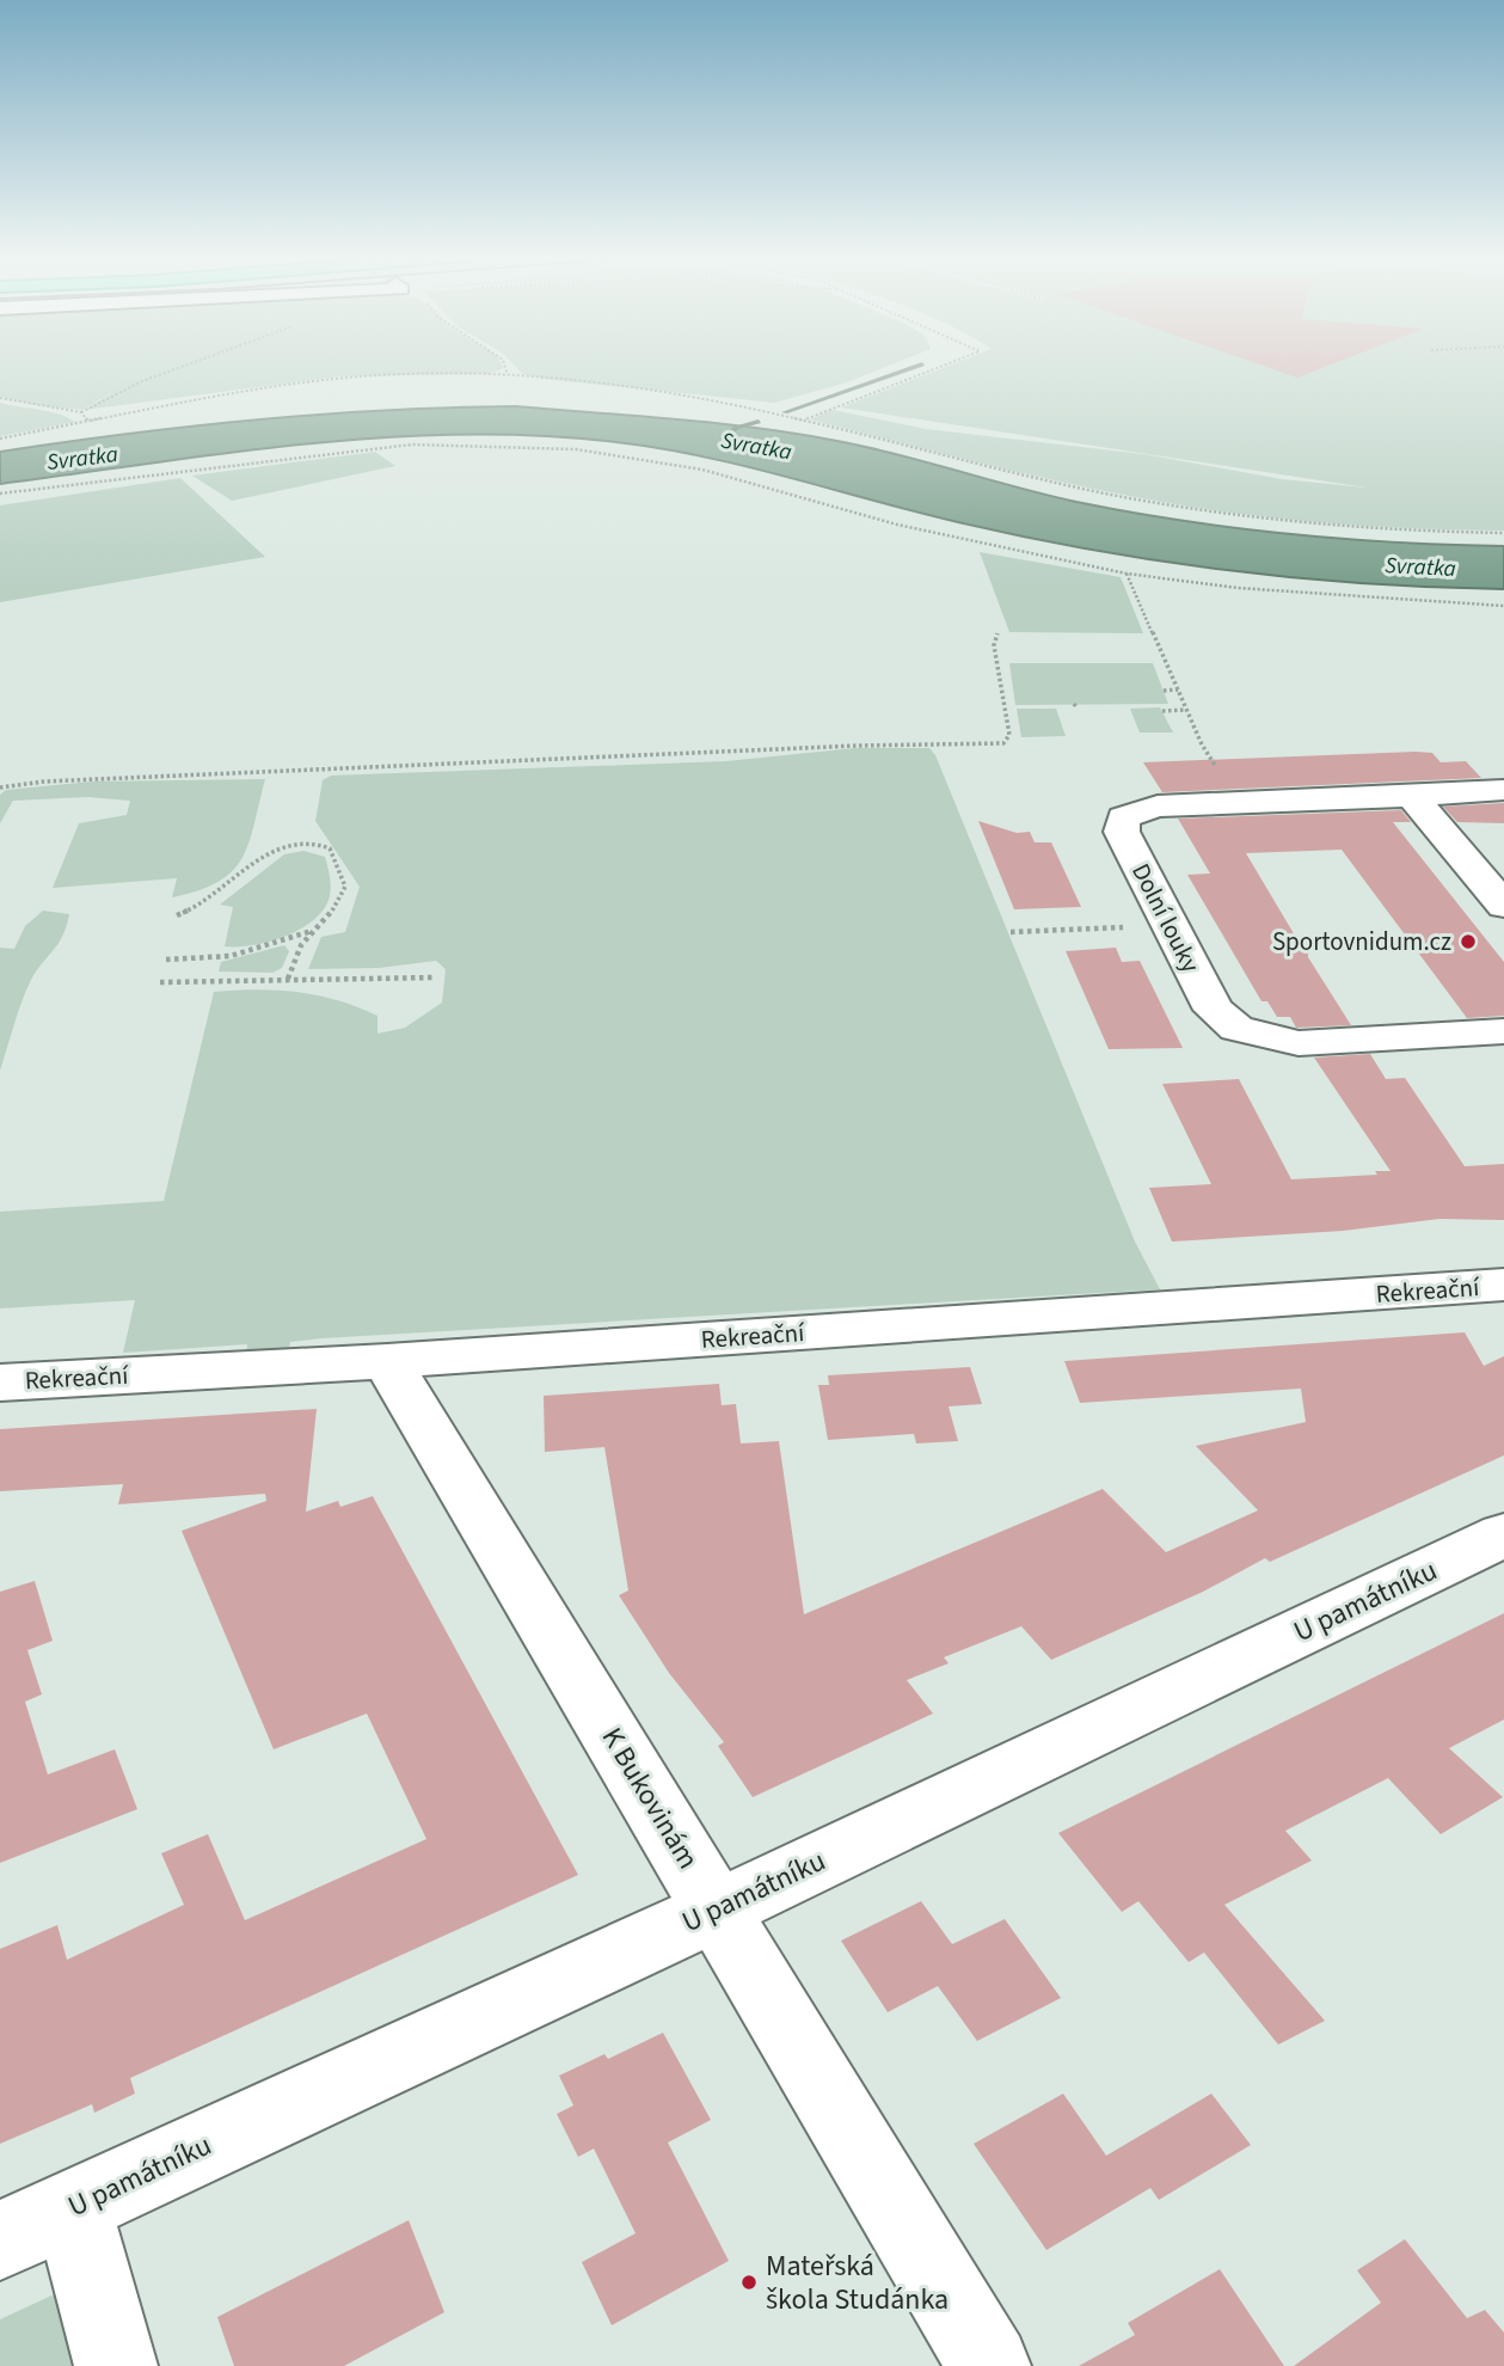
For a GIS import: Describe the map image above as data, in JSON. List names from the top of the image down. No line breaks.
{"streets":{"street":["Dolní louky","Rekreační","U památníku","K Bukovinám"]},"crossings":[["Rekreační","K Bukovinám"],["U památníku","K Bukovinám"]],"water":["Svratka"],"places":["Sportovnidum.cz","Mateřská škola Studánka"]}
